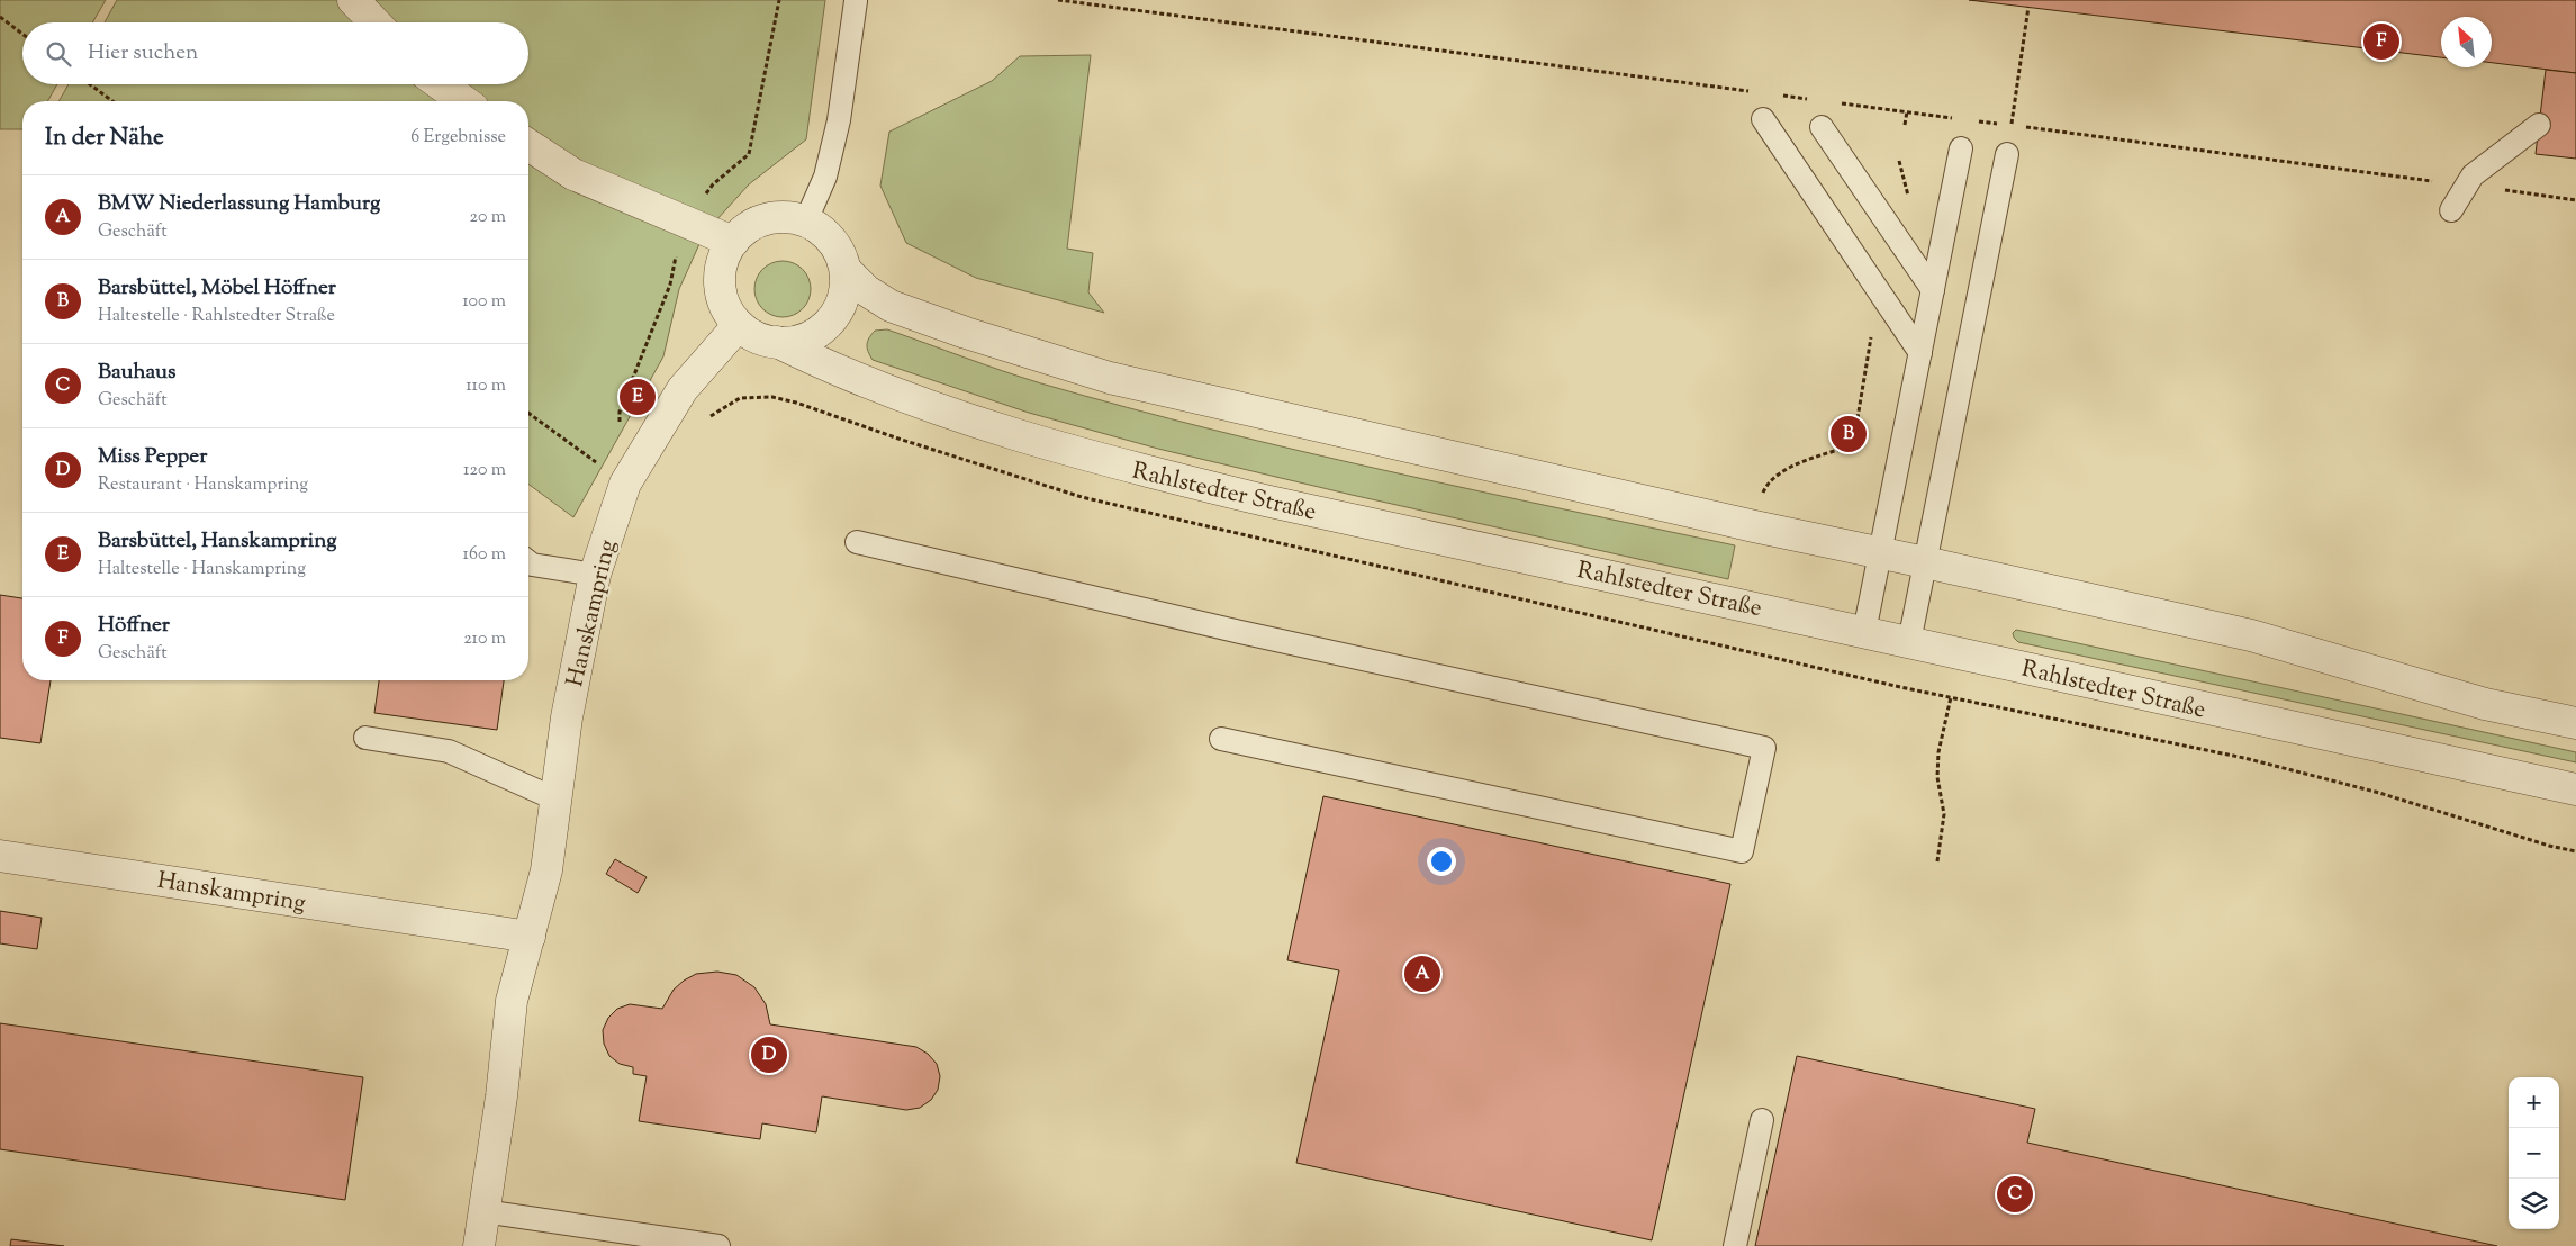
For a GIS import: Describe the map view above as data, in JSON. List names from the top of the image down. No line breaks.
{"streets":{"street":["Rahlstedter Straße","Hanskampring"]},"crossings":[["Rahlstedter Straße","Hanskampring"]],"north":"top left","page":{"pins":["F","E","B","A","D","C"],"search":"Hier suchen","heading":["In der Nähe","6 Ergebnisse"],"list":[{"mark":"A","name":"BMW Niederlassung Hamburg","note":"Geschäft","value":"20 m"},{"mark":"B","name":"Barsbüttel, Möbel Höffner","note":"Haltestelle · Rahlstedter Straße","value":"100 m"},{"mark":"C","name":"Bauhaus","note":"Geschäft","value":"110 m"},{"mark":"D","name":"Miss Pepper","note":"Restaurant · Hanskampring","value":"120 m"},{"mark":"E","name":"Barsbüttel, Hanskampring","note":"Haltestelle · Hanskampring","value":"160 m"},{"mark":"F","name":"Höffner","note":"Geschäft","value":"210 m"}],"map_buttons":["+","−"]}}
